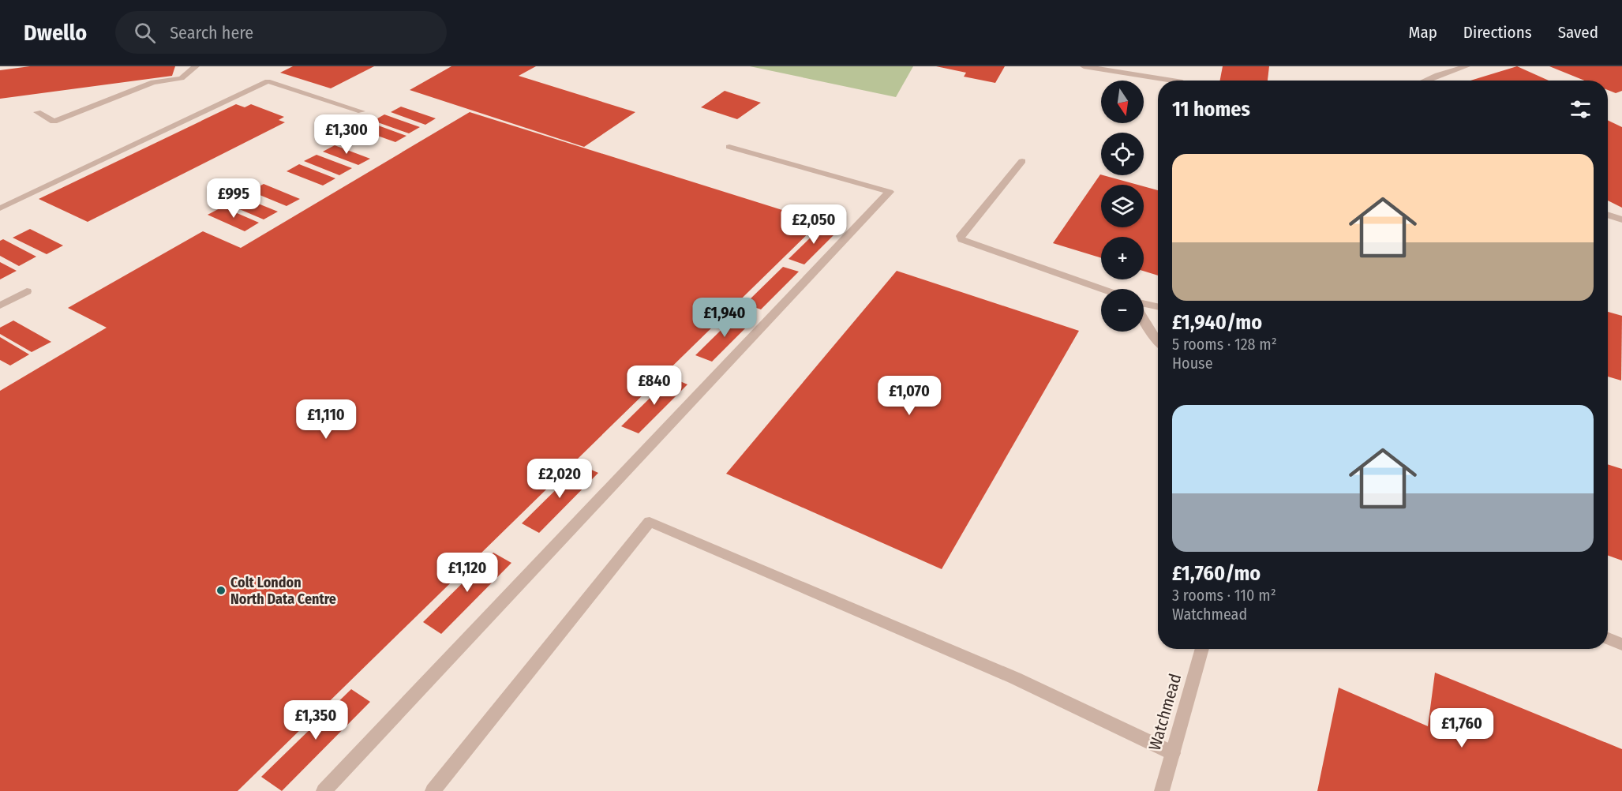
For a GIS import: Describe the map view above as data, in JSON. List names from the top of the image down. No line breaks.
{"streets":{"street":["Watchmead"]},"places":["Colt London North Data Centre"],"north":"bottom","page":{"header":"Dwello","search":"Search here","nav":["Map","Directions","Saved"],"map_buttons":["+","−"],"heading":"11 homes","price":["£1,300","£995","£2,050","£1,940","£840","£1,070","£1,110","£2,020","£1,120","£1,350","£1,760"],"list":[{"name":"£1,940/mo","note":"5 rooms · 128 m² · House"},{"name":"£1,760/mo","note":"3 rooms · 110 m² · Watchmead"}]}}
